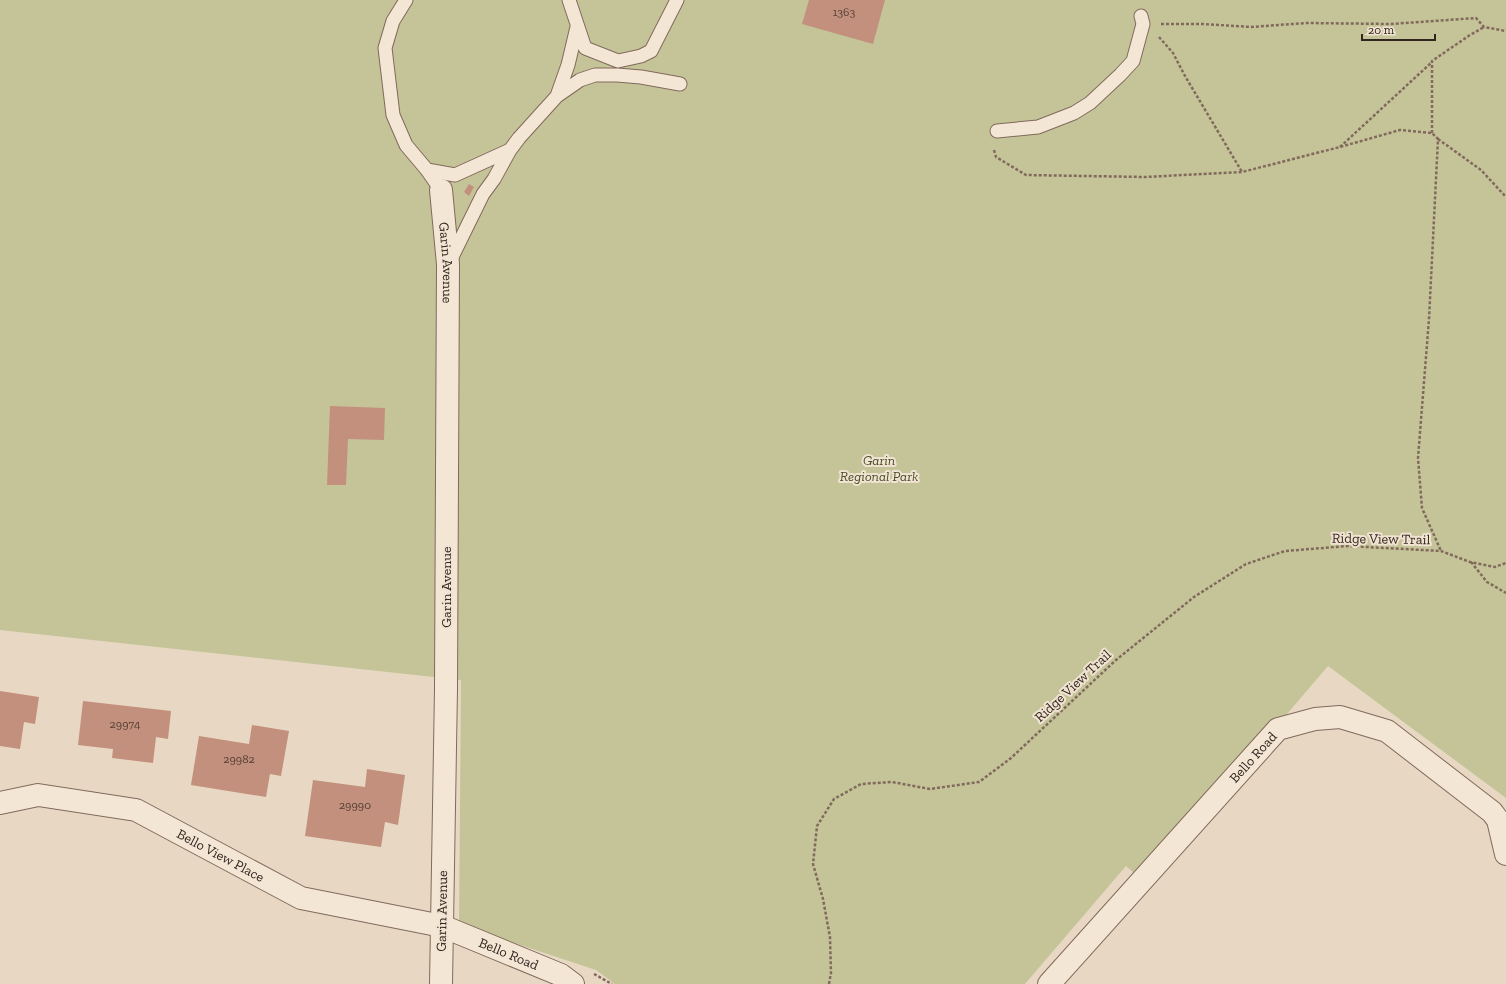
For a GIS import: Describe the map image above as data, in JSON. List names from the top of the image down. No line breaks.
{"streets":{"street":["Garin Avenue","Bello Road","Bello View Place"],"path":["Ridge View Trail"]},"crossings":[["Garin Avenue","Bello Road"],["Garin Avenue","Bello View Place"],["Bello Road","Bello View Place"]],"parks":["Garin Regional Park"],"house_numbers":["1363","29974","29982","29990"],"scale_bar":"20 m"}
